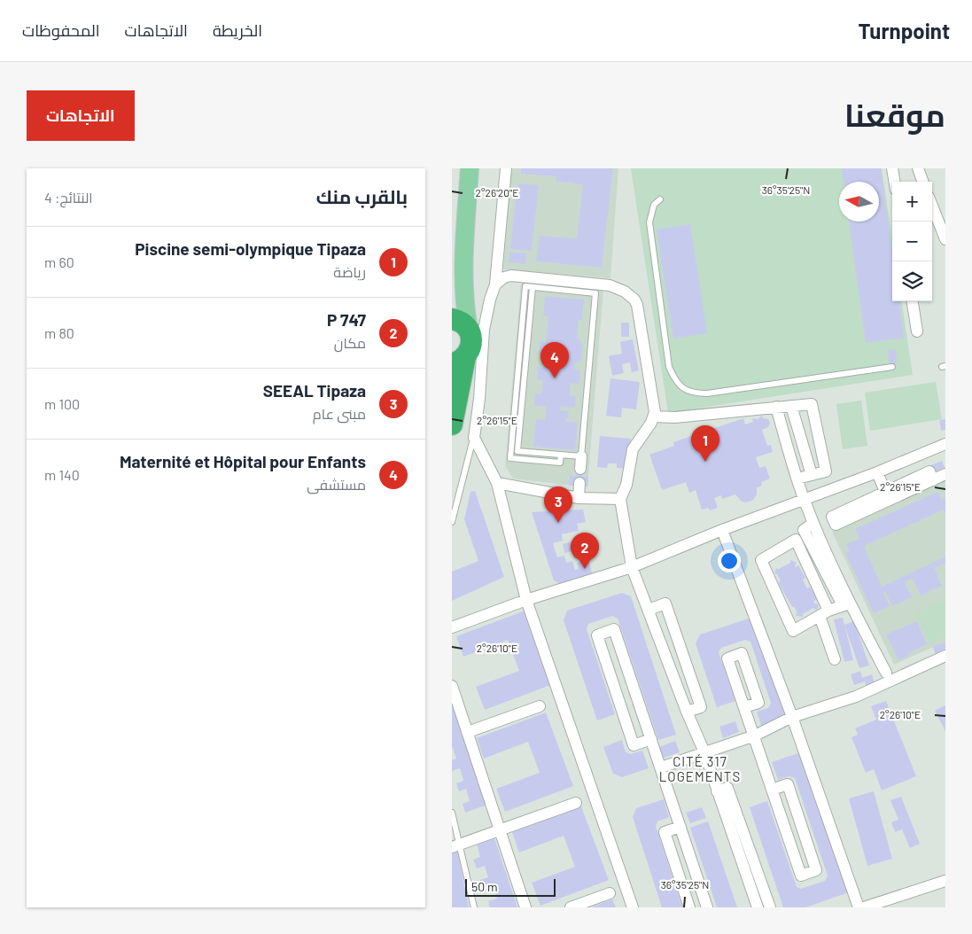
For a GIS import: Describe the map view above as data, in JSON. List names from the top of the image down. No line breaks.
{"districts":["CITÉ 317 LOGEMENTS"],"scale_bar":"50 m","north":"left","page":{"header":"Turnpoint","nav":["الخريطة","الاتجاهات","المحفوظات"],"title":"موقعنا","buttons":"الاتجاهات","heading":["بالقرب منك","النتائج: 4"],"map_buttons":["+","−"],"list":[{"mark":"1","name":"Piscine semi-olympique Tipaza","note":"رياضة","value":"60 m"},{"mark":"2","name":"P 747","note":"مكان","value":"80 m"},{"mark":"3","name":"SEEAL Tipaza","note":"مبنى عام","value":"100 m"},{"mark":"4","name":"Maternité et Hôpital pour Enfants","note":"مستشفى","value":"140 m"}],"pins":["4","1","3","2"],"scale":"50 m"},"coordinates":["36°35'25\"N","2°26'20\"E","2°26'15\"E","2°26'10\"E"]}
